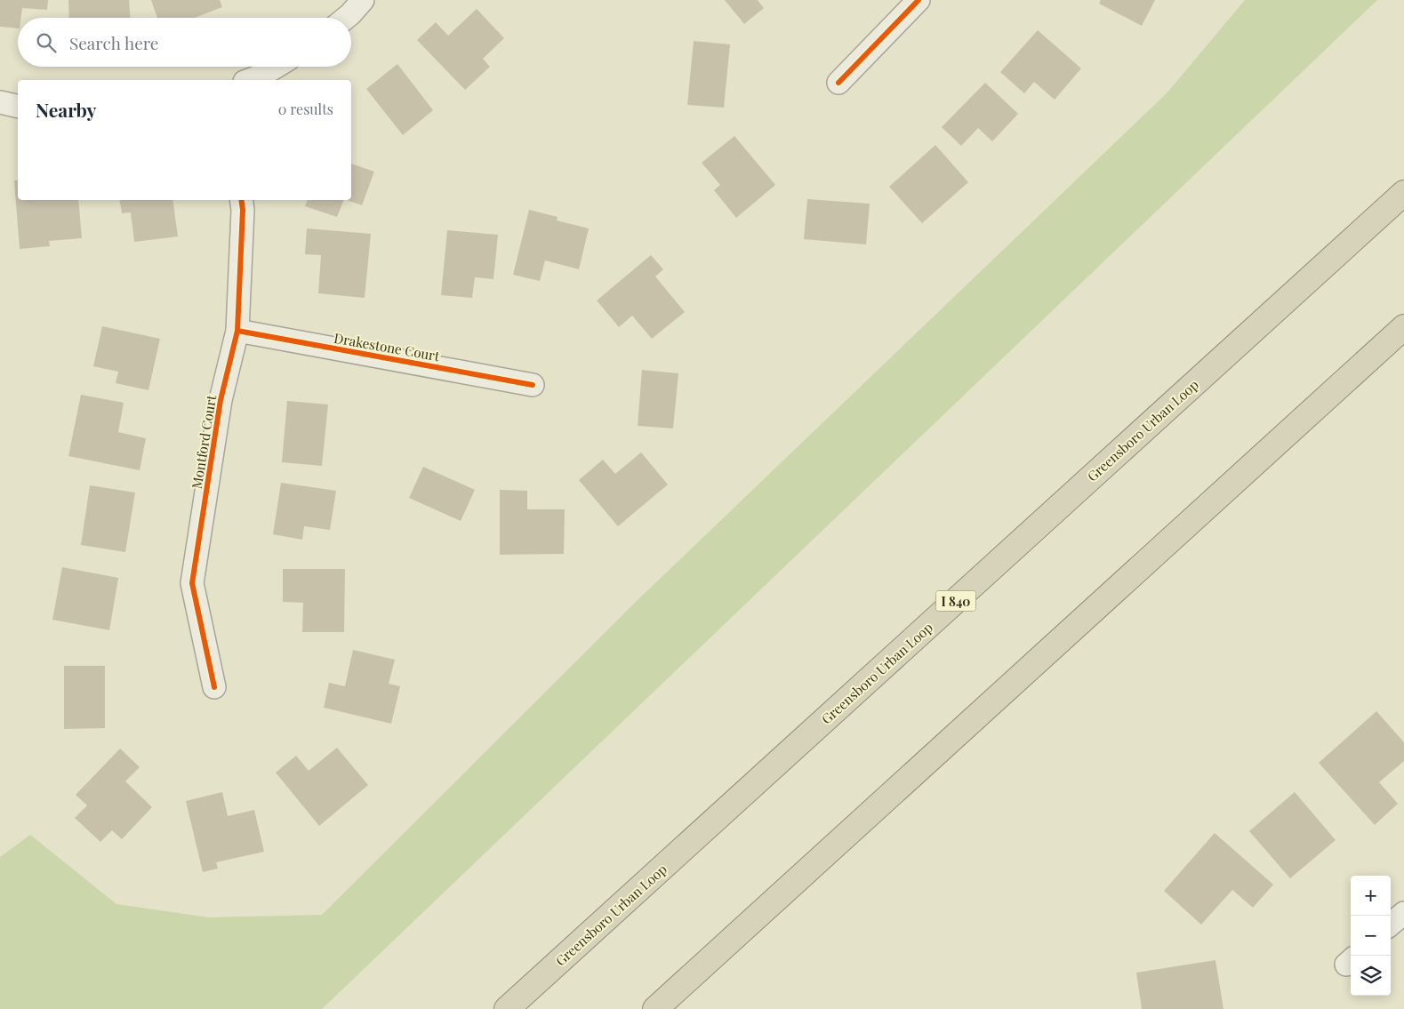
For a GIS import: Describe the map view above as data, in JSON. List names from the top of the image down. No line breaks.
{"streets":{"highway":["Greensboro Urban Loop","I 840"],"street":["Drakestone Court","Montford Court"]},"crossings":[["Drakestone Court","Montford Court"]],"page":{"search":"Search here","heading":["Nearby","0 results"],"map_buttons":["+","−"]}}
